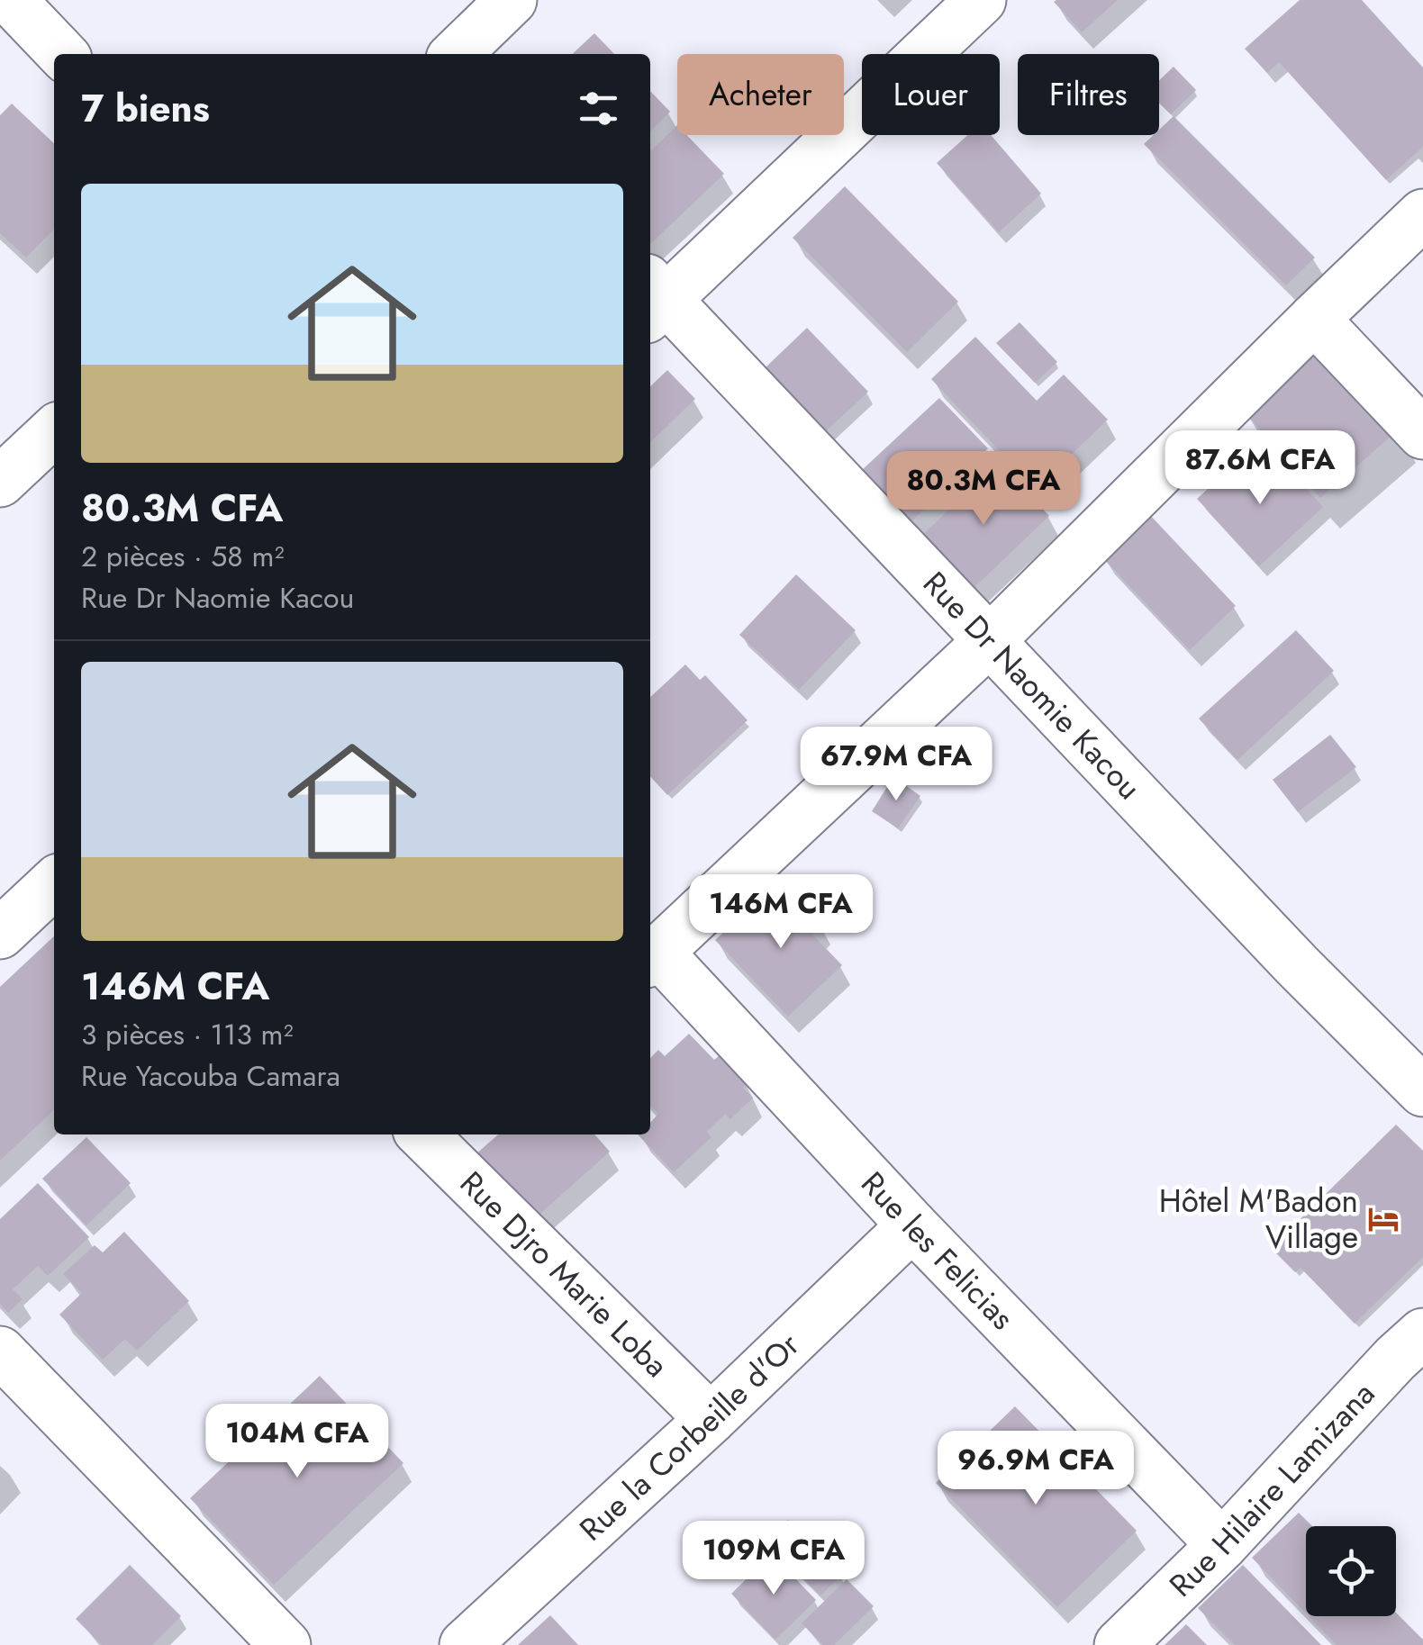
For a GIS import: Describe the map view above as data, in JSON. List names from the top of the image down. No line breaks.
{"streets":{"street":["Rue Dr Naomie Kacou","Rue les Felicias","Rue Djro Marie Loba","Rue la Corbeille d'Or","Rue Hilaire Lamizana"]},"crossings":[["Rue les Felicias","Rue la Corbeille d'Or"],["Rue les Felicias","Rue Hilaire Lamizana"],["Rue Djro Marie Loba","Rue la Corbeille d'Or"]],"places":{"hotel":["Hôtel M'Badon Village"]},"page":{"chip":["Acheter","Louer","Filtres"],"heading":"7 biens","list":[{"name":"80.3M CFA","note":"2 pièces · 58 m² · Rue Dr Naomie Kacou"},{"name":"146M CFA","note":"3 pièces · 113 m² · Rue Yacouba Camara"}],"price":["87.6M CFA","80.3M CFA","67.9M CFA","146M CFA","104M CFA","96.9M CFA","109M CFA"]}}
